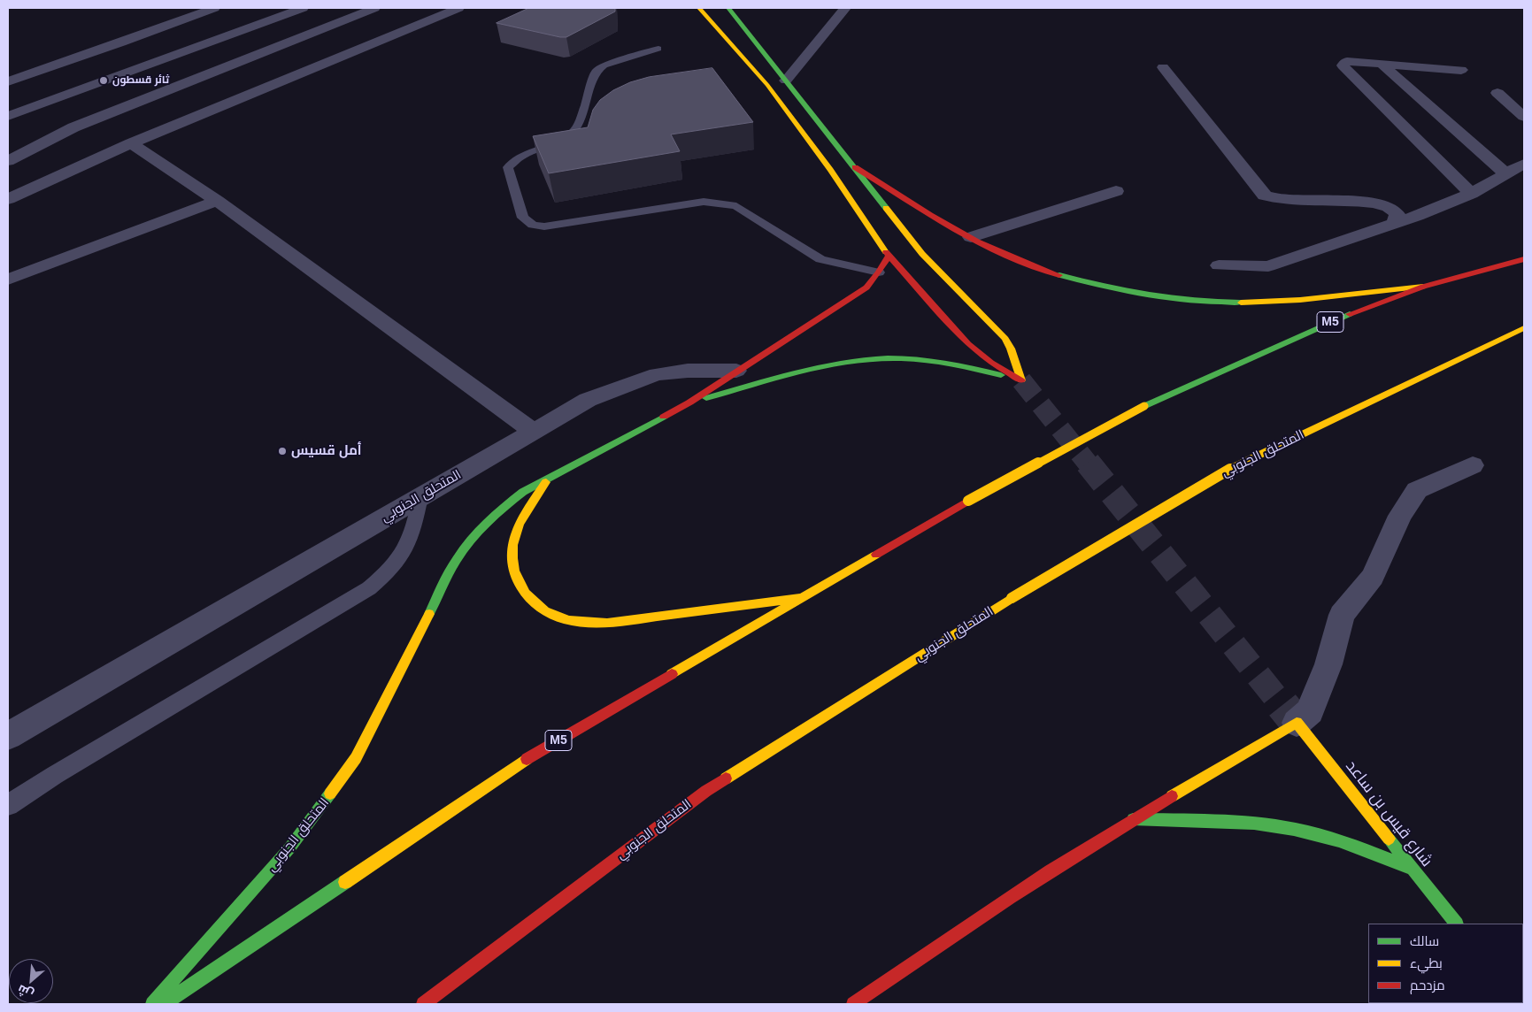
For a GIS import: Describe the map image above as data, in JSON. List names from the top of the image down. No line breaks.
{"streets":{"main road":["M5","المتحلق الجنوبي","شارع قيس بن ساعد"]},"places":["ثائر قسطون","أمل قسيس"],"legend":["سالك","بطيء","مزدحم"],"north":"bottom left"}
